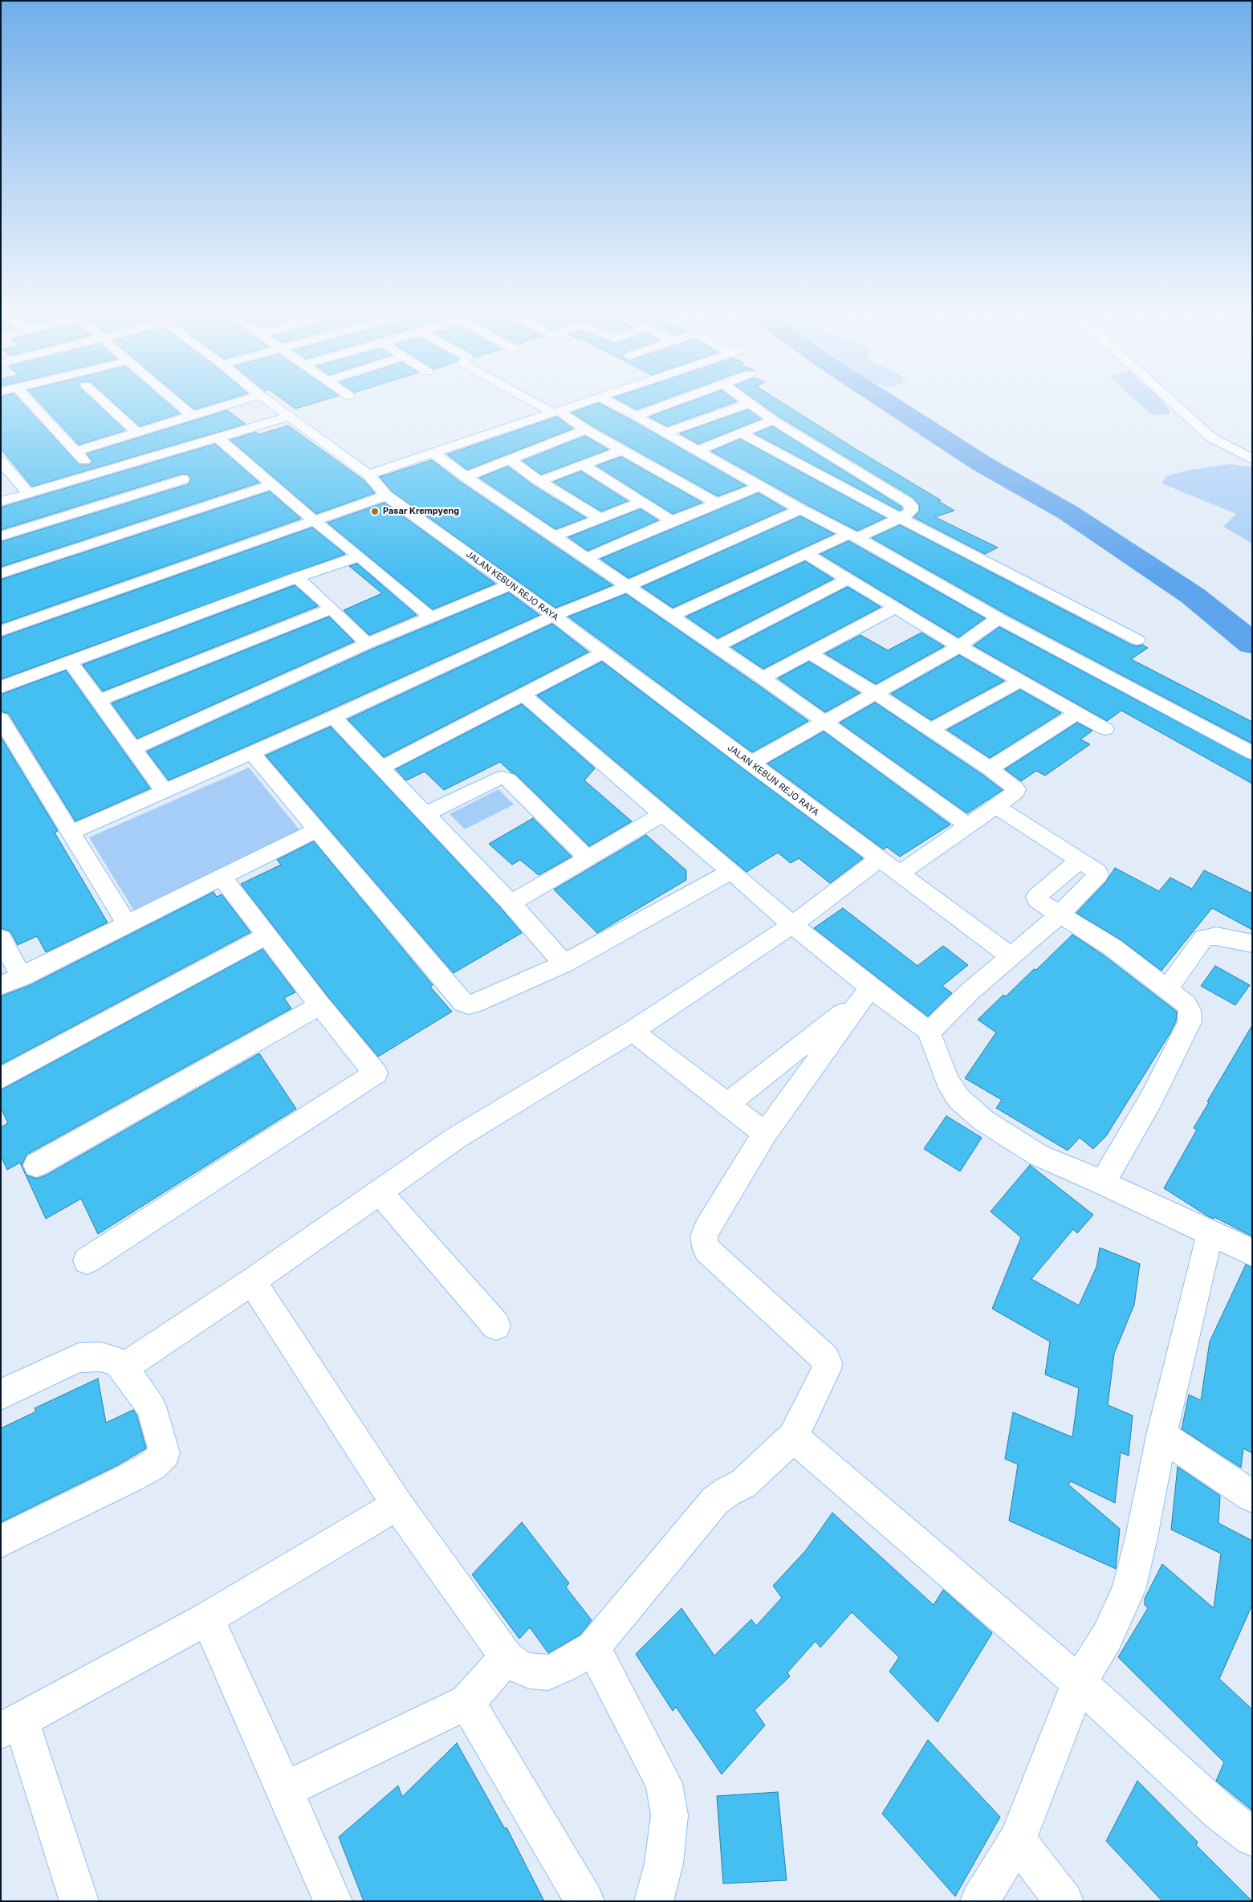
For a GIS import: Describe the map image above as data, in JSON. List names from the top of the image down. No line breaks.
{"streets":{"street":["JALAN KEBUN REJO RAYA"]},"places":["Pasar Krempyeng"]}
